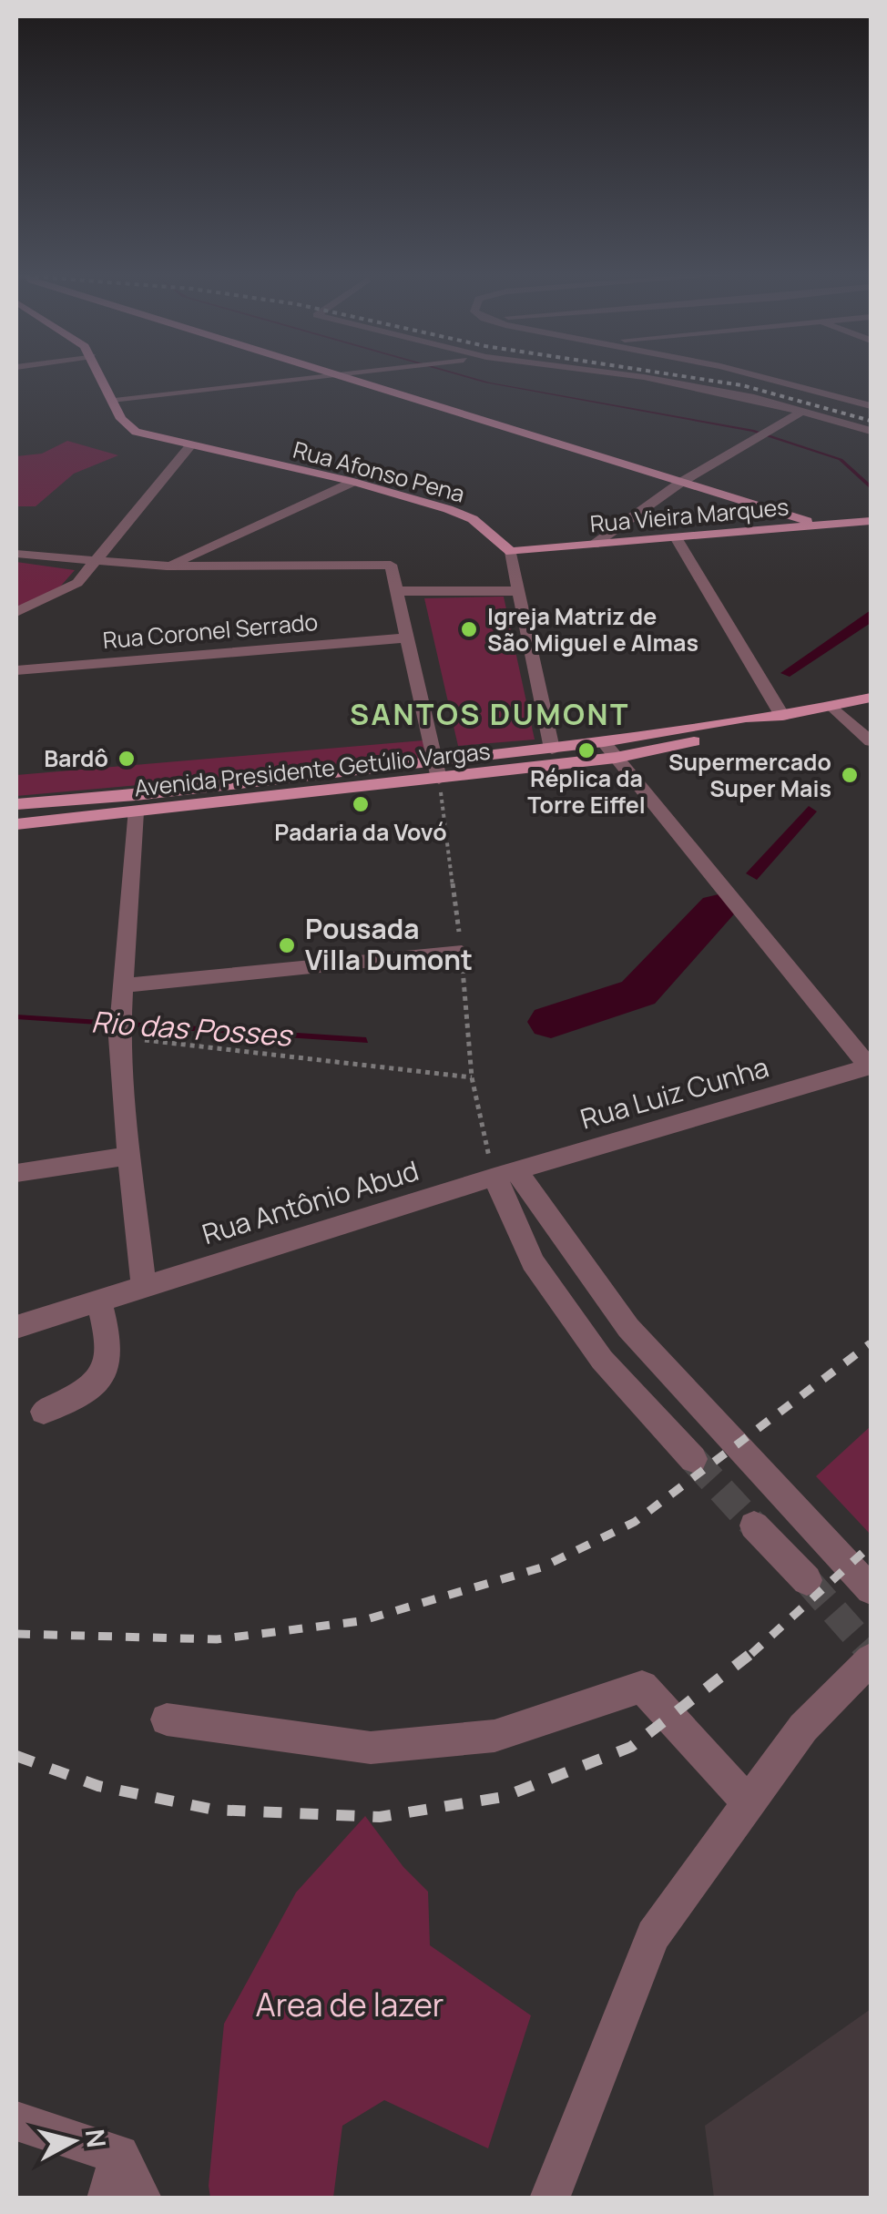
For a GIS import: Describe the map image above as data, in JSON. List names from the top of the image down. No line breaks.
{"streets":{"main road":["Rua Afonso Pena","Rua Vieira Marques","Avenida Presidente Getúlio Vargas"],"street":["Rua Coronel Serrado","Rua Luiz Cunha","Rua Antônio Abud"]},"crossings":[["Rua Afonso Pena","Rua Vieira Marques"],["Rua Luiz Cunha","Rua Antônio Abud"]],"districts":["SANTOS DUMONT"],"water":["Rio das Posses"],"parks":["Area de lazer"],"places":["Igreja Matriz de São Miguel e Almas","Réplica da Torre Eiffel","Bardô","Supermercado Super Mais","Padaria da Vovó","Pousada Villa Dumont"],"north":"right"}
